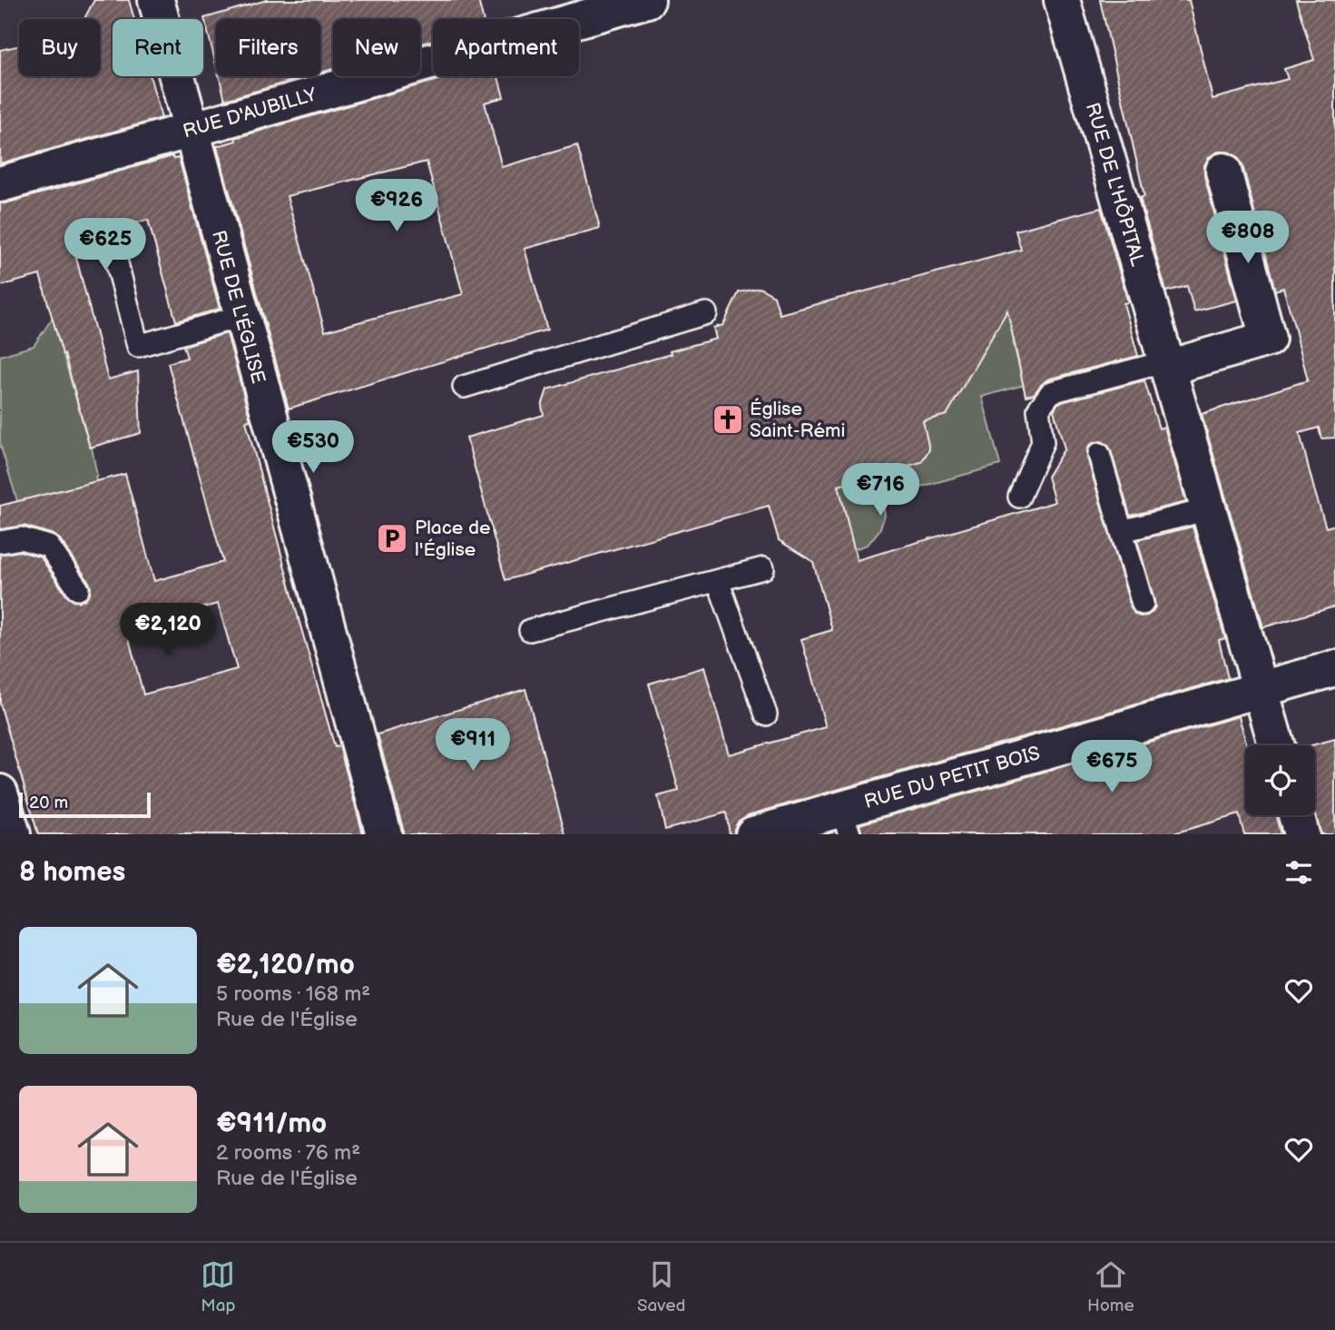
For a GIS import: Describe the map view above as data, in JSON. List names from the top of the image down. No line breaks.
{"streets":{"street":["RUE D'AUBILLY","RUE DE L'HÔPITAL","RUE DE L'ÉGLISE","RUE DU PETIT BOIS"]},"crossings":[["RUE D'AUBILLY","RUE DE L'ÉGLISE"],["RUE DE L'HÔPITAL","RUE DU PETIT BOIS"]],"places":{"church":["Église Saint-Rémi"],"parking":["Place de l'Église"]},"scale_bar":"20 m","page":{"chip":["Buy","Rent","Filters","New","Apartment"],"price":["€926","€808","€625","€530","€716","€2,120","€911","€675"],"scale":"20 m","heading":"8 homes","list":[{"name":"€2,120/mo","note":"5 rooms · 168 m² · Rue de l'Église"},{"name":"€911/mo","note":"2 rooms · 76 m² · Rue de l'Église"}],"tabs":["Map","Saved","Home"]}}
